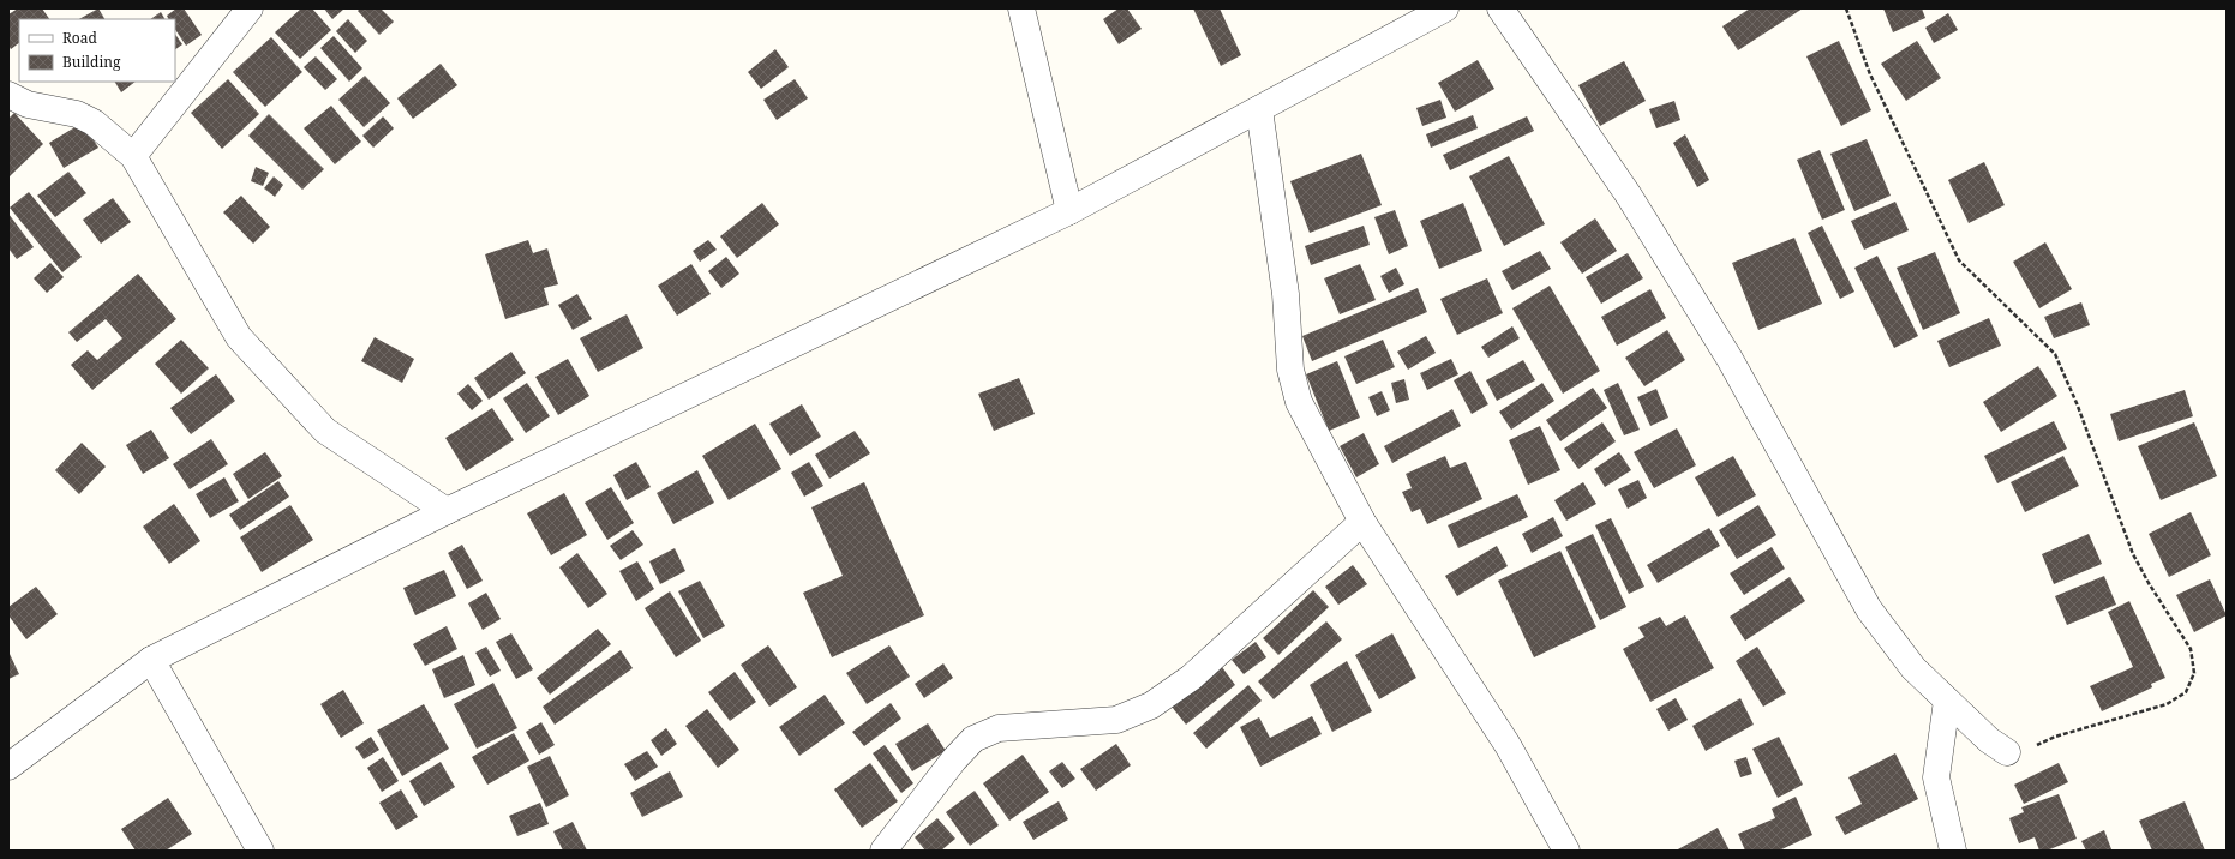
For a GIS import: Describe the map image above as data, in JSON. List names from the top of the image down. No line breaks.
{"legend":["Road","Building"]}
